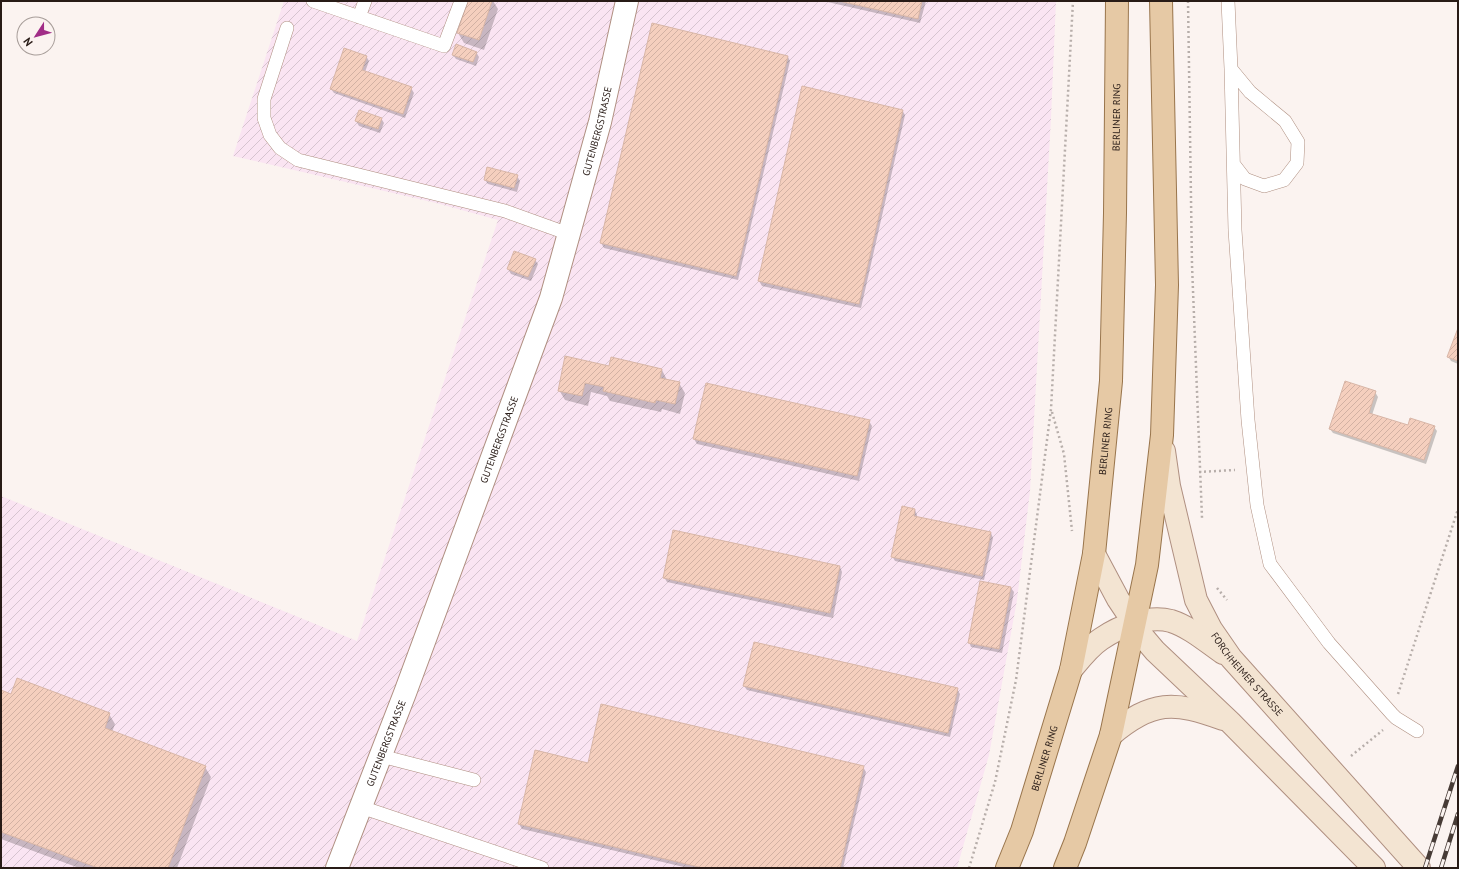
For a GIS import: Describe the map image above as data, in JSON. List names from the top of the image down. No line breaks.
{"streets":{"main road":["BERLINER RING"],"street":["GUTENBERGSTRASSE","FORCHHEIMER STRASSE"]},"north":"bottom left"}
